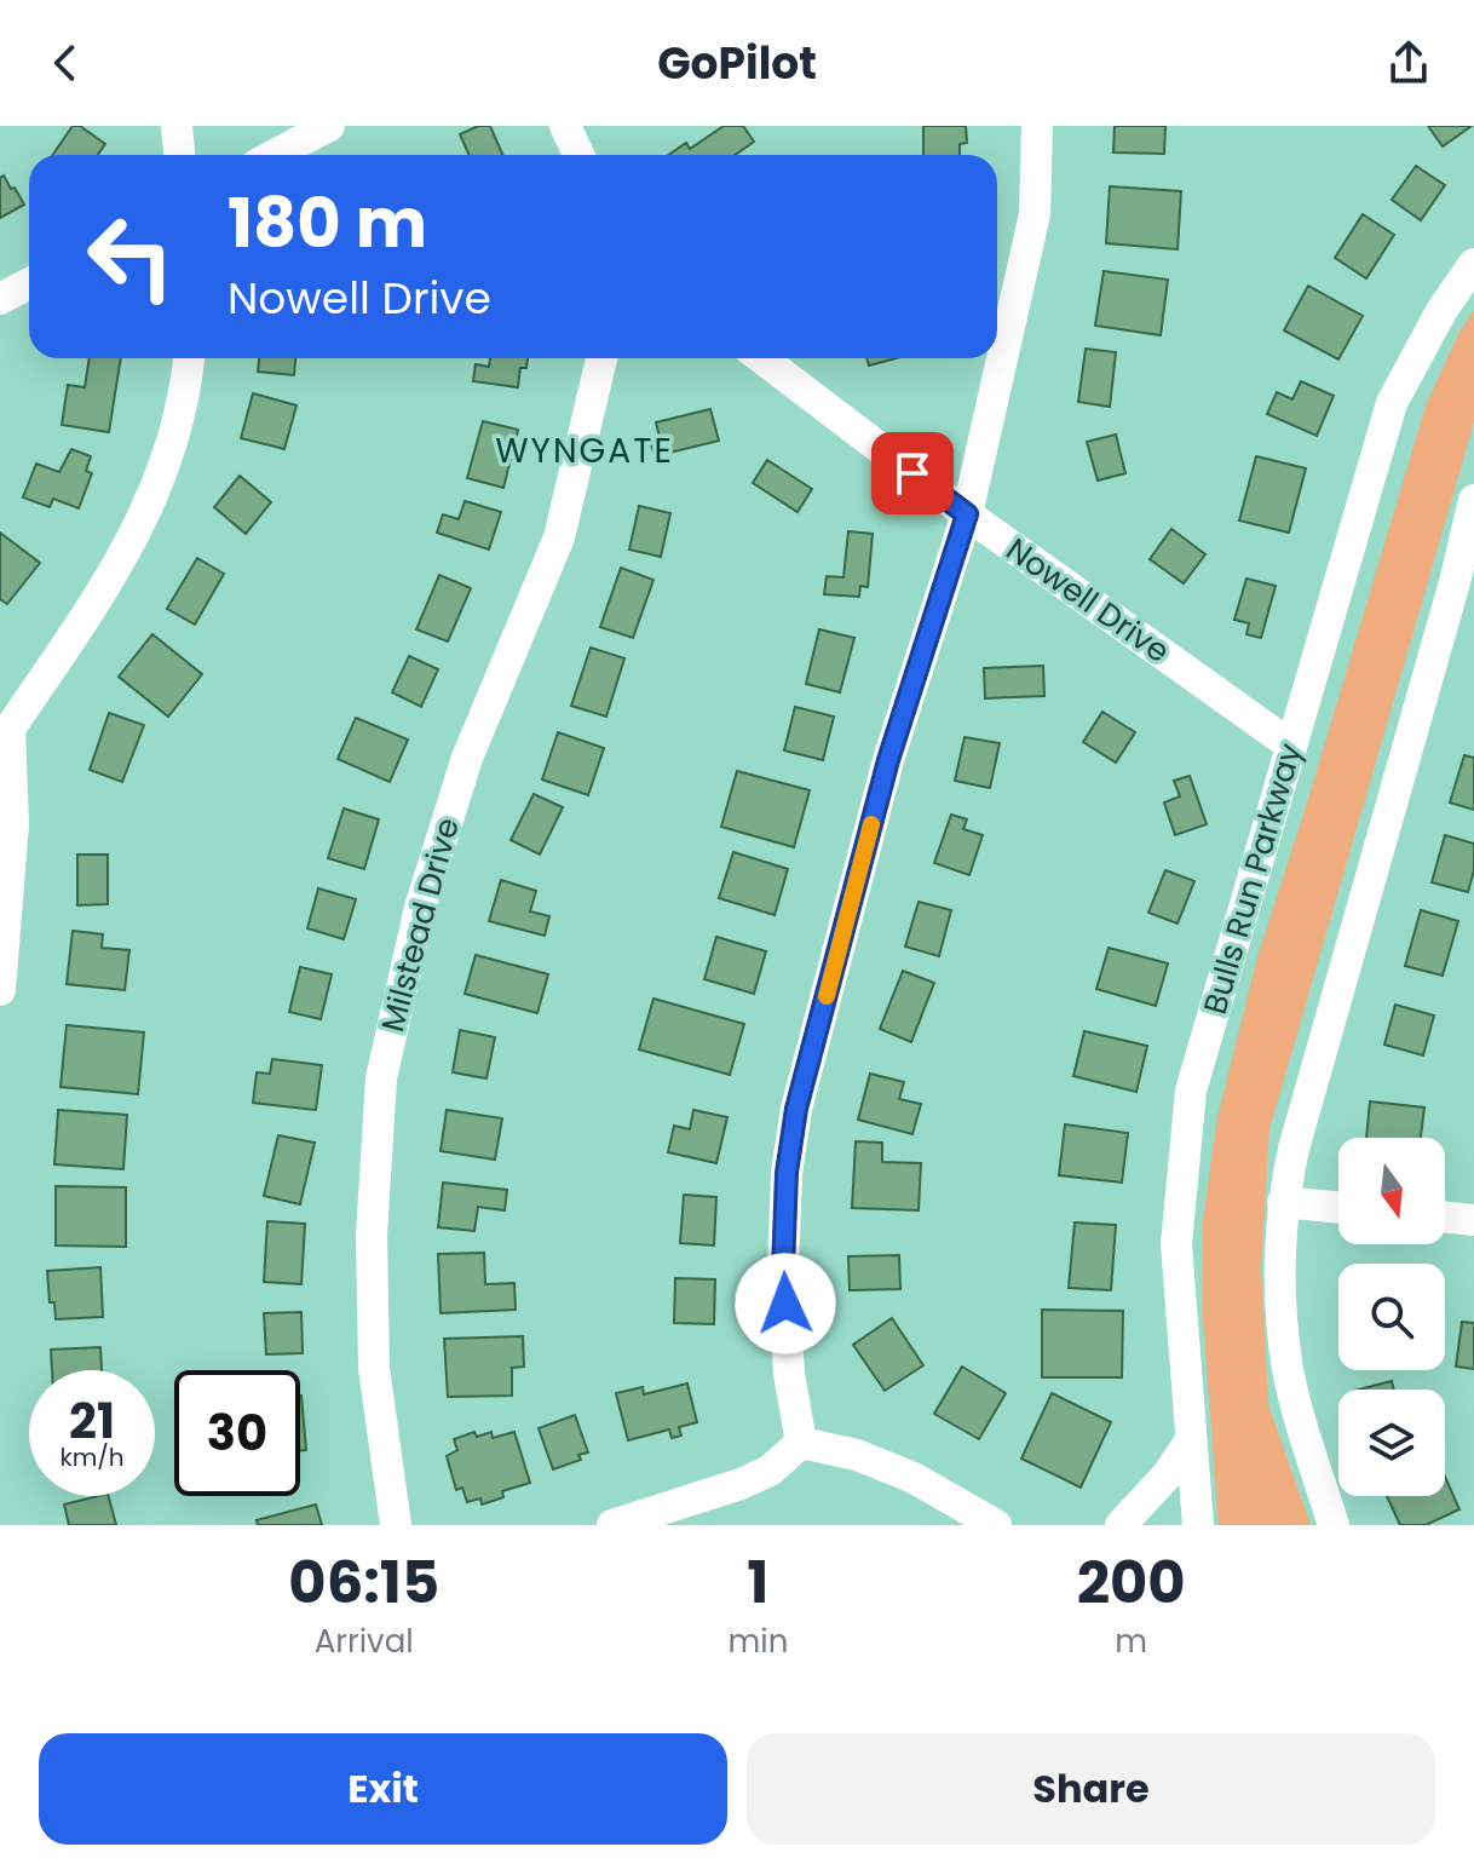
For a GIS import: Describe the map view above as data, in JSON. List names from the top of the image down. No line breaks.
{"streets":{"street":["Nowell Drive","Bulls Run Parkway","Milstead Drive"]},"crossings":[["Nowell Drive","Bulls Run Parkway"]],"districts":["WYNGATE"],"north":"bottom","page":{"header":"GoPilot","turn":["180 m","Nowell Drive"],"speed":"21 km/h","limit":"30","eta":["06:15","Arrival","1","min","200","m"],"buttons":["Exit","Share"]}}
